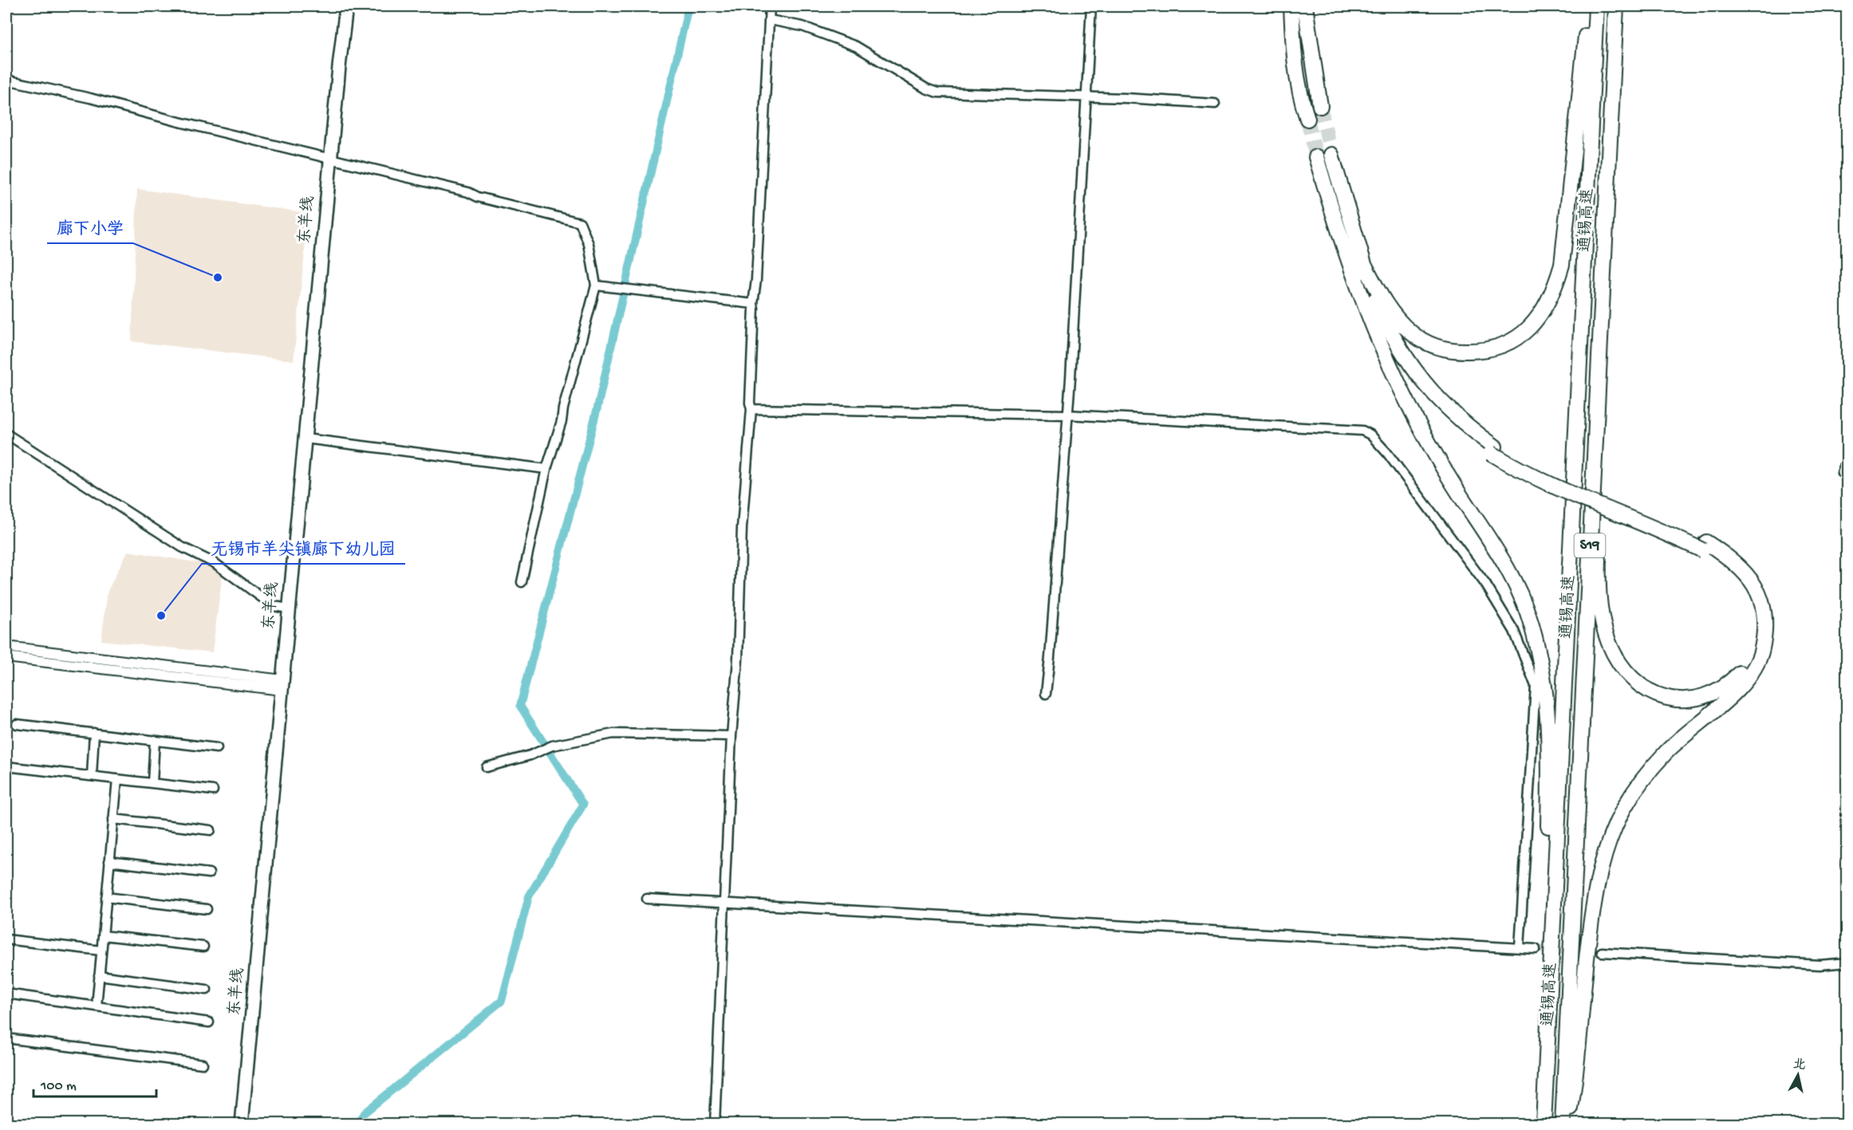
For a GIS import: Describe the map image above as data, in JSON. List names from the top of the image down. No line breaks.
{"streets":{"highway":["通锡高速","S19"],"main road":["东羊线"]},"places":["廊下小学","无锡市羊尖镇廊下幼儿园"],"scale_bar":"100 m","north":"top"}
